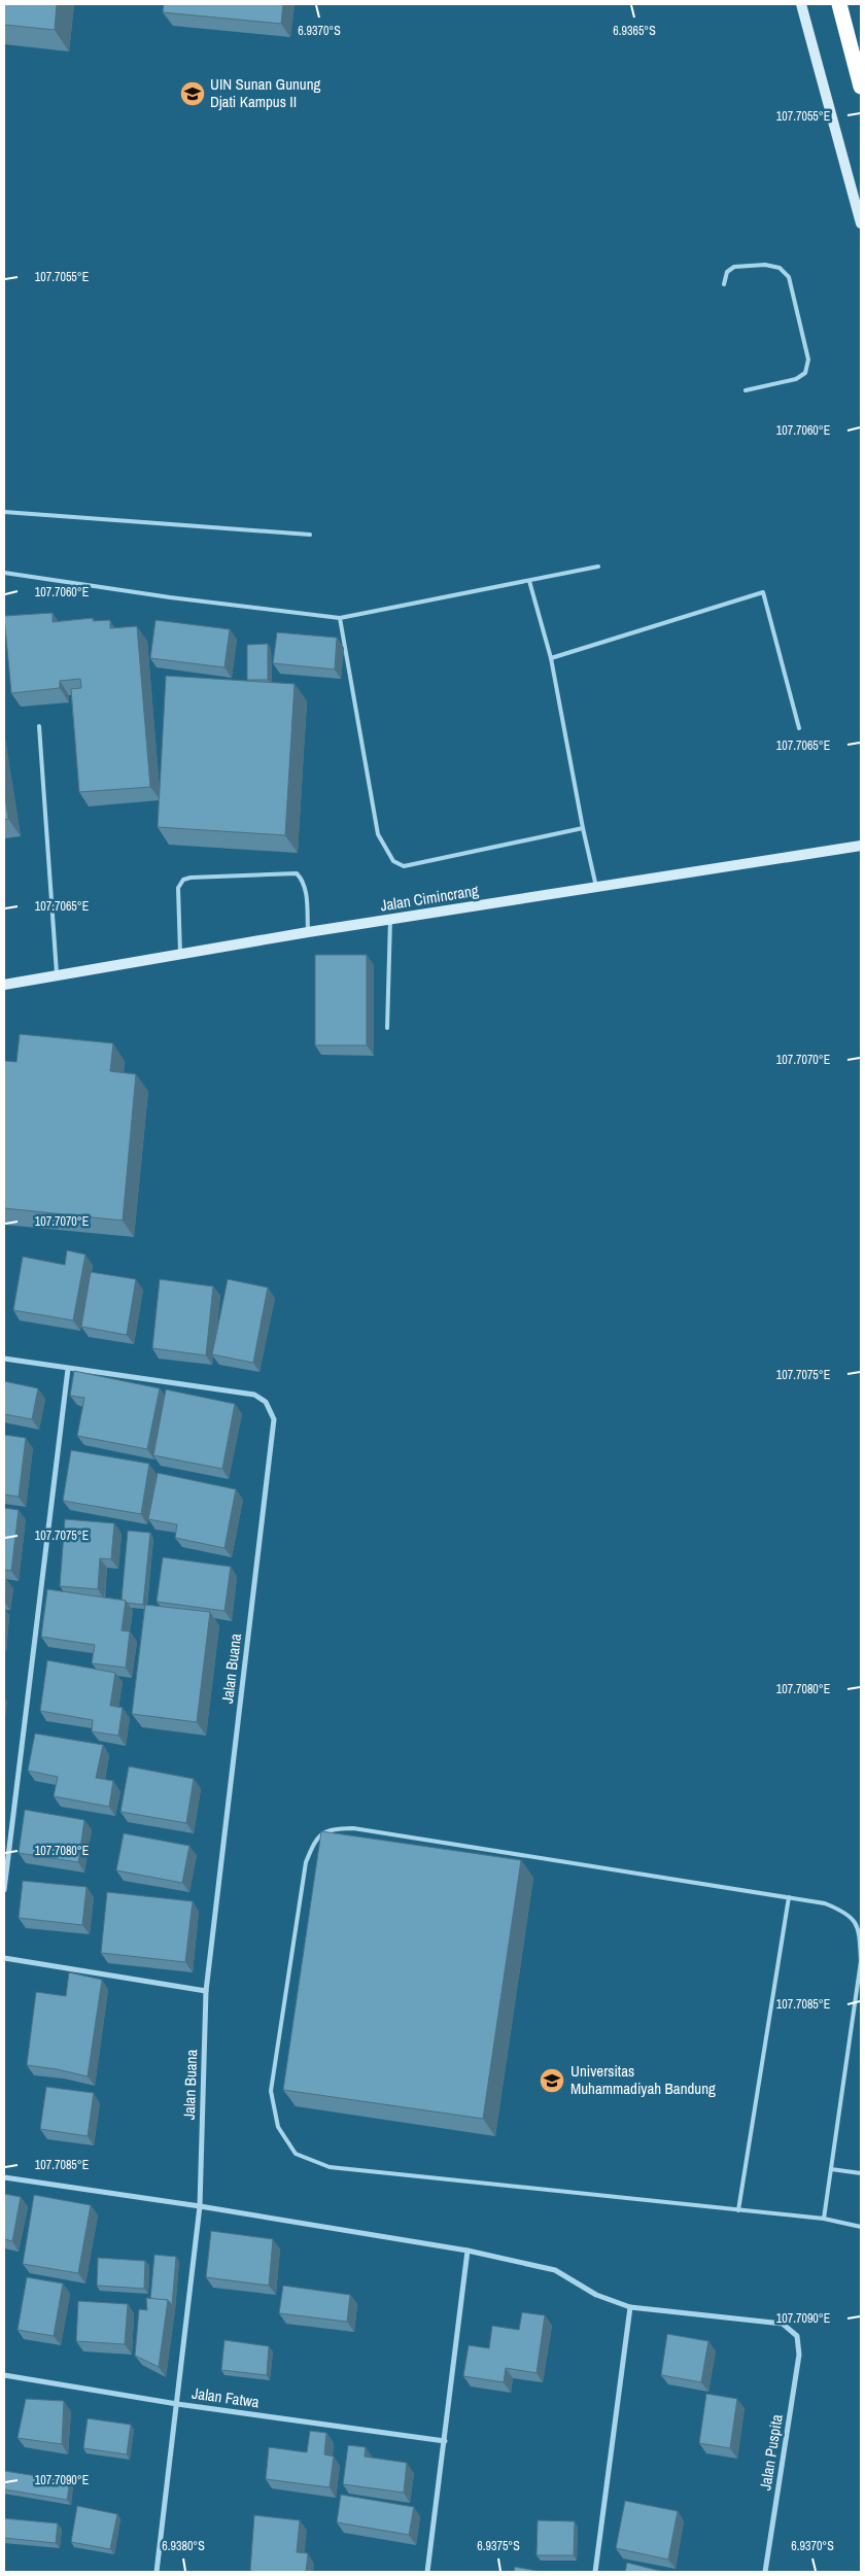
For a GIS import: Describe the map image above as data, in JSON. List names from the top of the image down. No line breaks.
{"streets":{"main road":["Jalan Cimincrang"],"street":["Jalan Buana","Jalan Fatwa","Jalan Puspita"]},"crossings":[["Jalan Buana","Jalan Fatwa"]],"places":{"school or university":["UIN Sunan Gunung Djati Kampus II","Universitas Muhammadiyah Bandung"]},"coordinates":["6.9370°S","6.9365°S","107.7055°E","107.7060°E","107.7065°E","107.7070°E","107.7075°E","107.7080°E","107.7085°E","107.7090°E","6.9380°S","6.9375°S"]}
